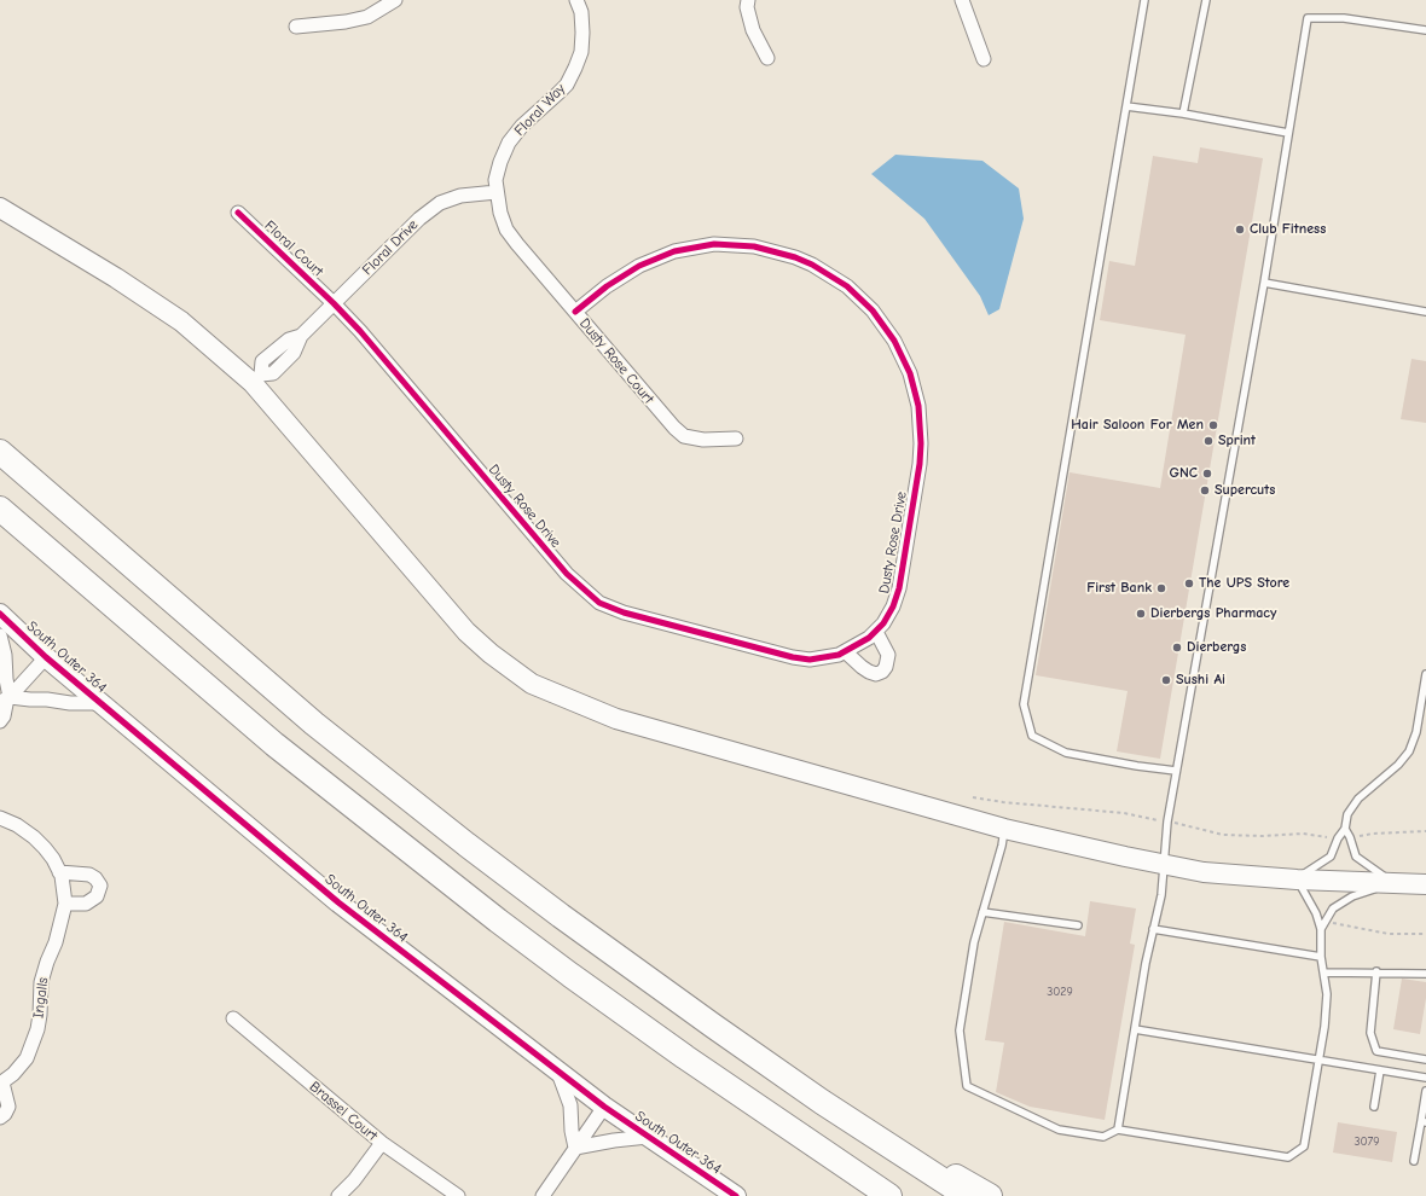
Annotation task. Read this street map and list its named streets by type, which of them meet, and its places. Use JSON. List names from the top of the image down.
{
  "streets": {
    "main road": ["South Outer 364"],
    "street": [
      "Floral Way",
      "Floral Drive",
      "Floral Court",
      "Dusty Rose Court",
      "Dusty Rose Drive",
      "Ingalls",
      "Brassel Court"
    ]
  },
  "crossings": [
    ["Floral Way", "Floral Drive"],
    ["Floral Way", "Dusty Rose Court"],
    ["Floral Drive", "Floral Court"],
    ["Floral Drive", "Dusty Rose Court"],
    ["Floral Drive", "Dusty Rose Drive"],
    ["Floral Court", "Dusty Rose Drive"],
    ["Dusty Rose Court", "Dusty Rose Drive"]
  ],
  "places": [
    "Club Fitness",
    "Hair Saloon For Men",
    "Sprint",
    "GNC",
    "Supercuts",
    "The UPS Store",
    "First Bank",
    "Dierbergs Pharmacy",
    "Dierbergs",
    "Sushi Ai"
  ],
  "house_numbers": ["3029", "3079"]
}
